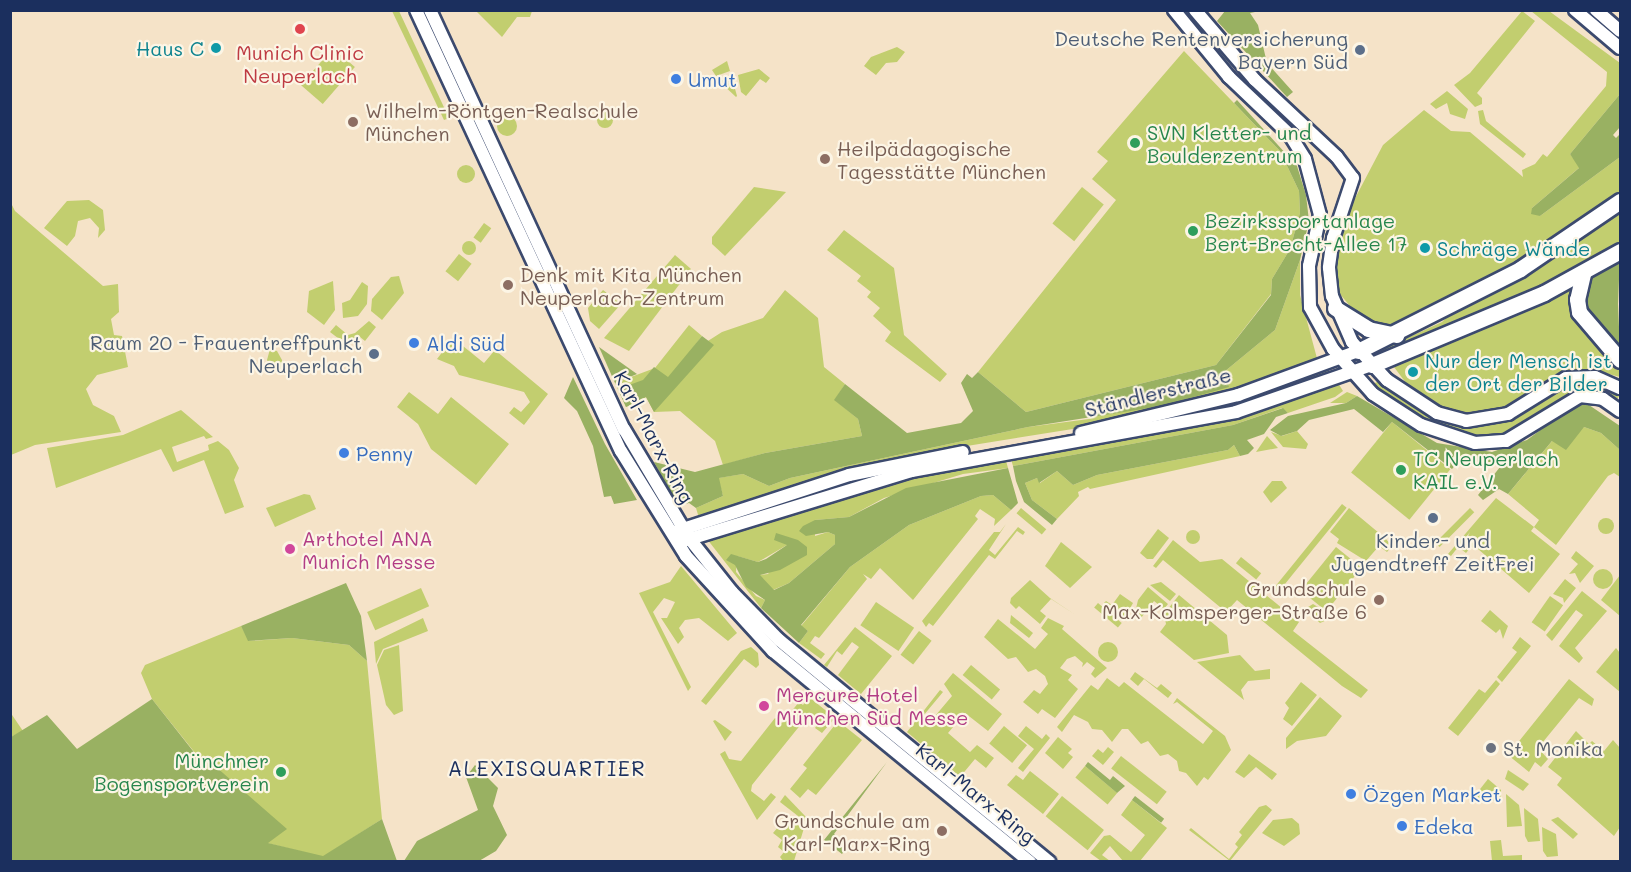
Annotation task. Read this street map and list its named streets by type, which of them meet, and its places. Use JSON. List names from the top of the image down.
{
  "streets": {
    "highway": ["Ständlerstraße"],
    "main road": ["Karl-Marx-Ring"]
  },
  "crossings": [
    ["Ständlerstraße", "Karl-Marx-Ring"]
  ],
  "districts": ["ALEXISQUARTIER"],
  "places": [
    "Munich Clinic Neuperlach",
    "Haus C",
    "Deutsche Rentenversicherung Bayern Süd",
    "Umut",
    "Wilhelm-Röntgen-Realschule München",
    "SVN Kletter- und Boulderzentrum",
    "Heilpädagogische Tagesstätte München",
    "Bezirkssportanlage Bert-Brecht-Allee 17",
    "Schräge Wände",
    "Denk mit Kita München Neuperlach-Zentrum",
    "Aldi Süd",
    "Raum 20 - Frauentreffpunkt Neuperlach",
    "Nur der Mensch ist der Ort der Bilder",
    "Penny",
    "TC Neuperlach KAIL e.V.",
    "Kinder- und Jugendtreff ZeitFrei",
    "Arthotel ANA Munich Messe",
    "Grundschule Max-Kolmsperger-Straße 6",
    "Mercure Hotel München Süd Messe",
    "St. Monika",
    "Münchner Bogensportverein",
    "Özgen Market",
    "Edeka",
    "Grundschule am Karl-Marx-Ring"
  ]
}
